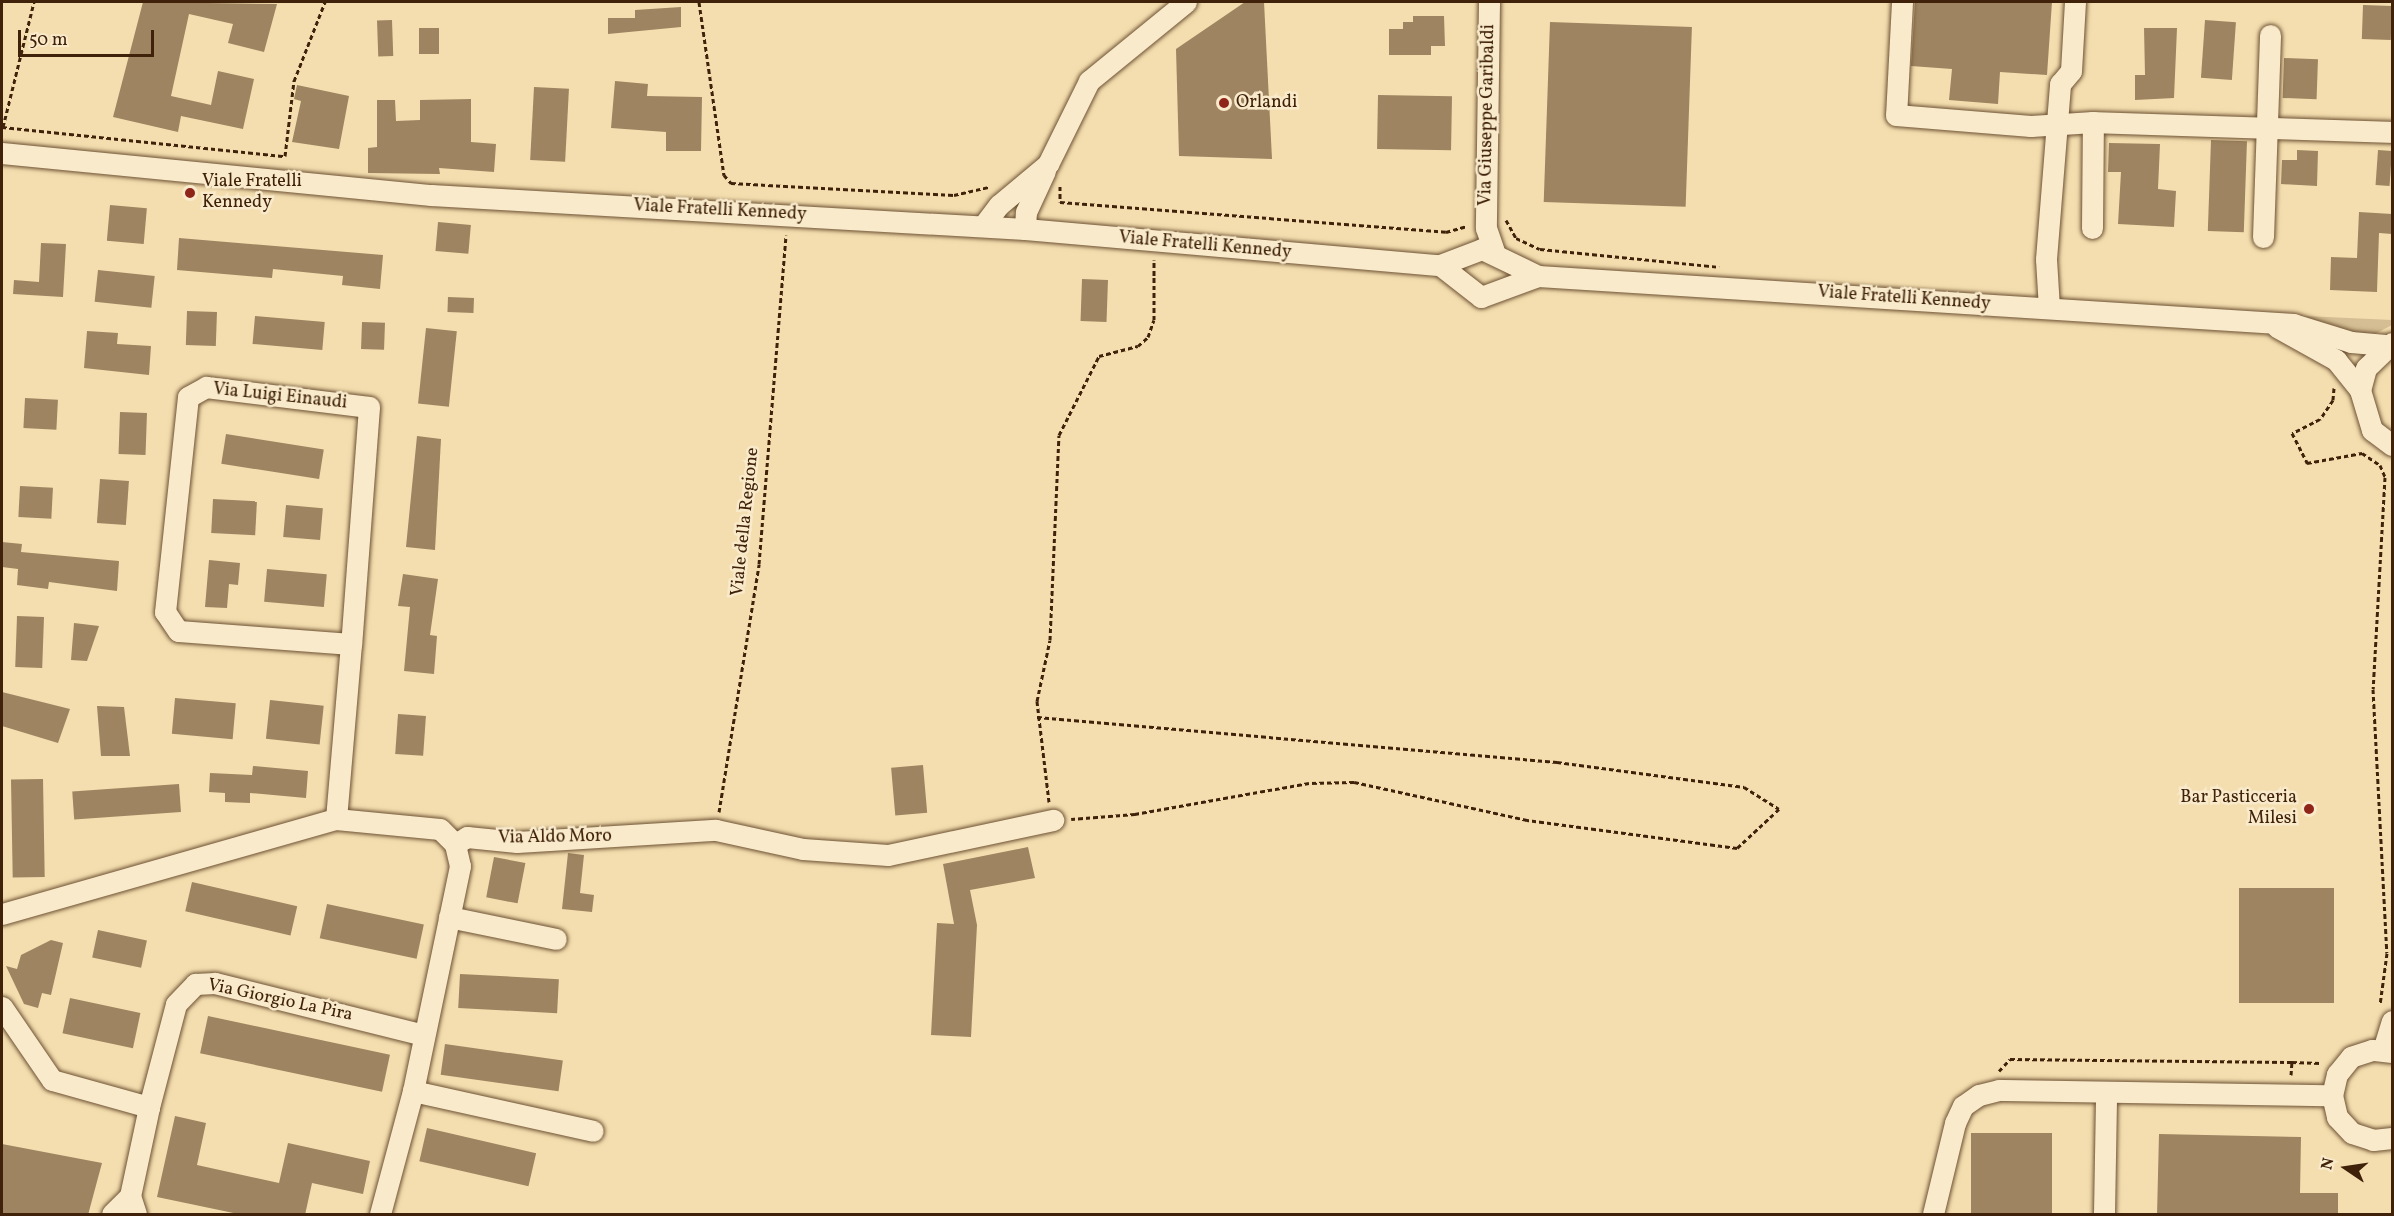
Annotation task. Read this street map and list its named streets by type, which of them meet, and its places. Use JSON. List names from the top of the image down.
{
  "streets": {
    "street": [
      "Via Giuseppe Garibaldi",
      "Viale Fratelli Kennedy",
      "Via Luigi Einaudi",
      "Via Aldo Moro",
      "Via Giorgio La Pira"
    ],
    "path": ["Viale della Regione"]
  },
  "crossings": [
    ["Via Giuseppe Garibaldi", "Viale Fratelli Kennedy"],
    ["Viale Fratelli Kennedy", "Viale della Regione"],
    ["Viale della Regione", "Via Aldo Moro"]
  ],
  "places": ["Orlandi", "Viale Fratelli Kennedy", "Bar Pasticceria Milesi"],
  "scale_bar": "50 m",
  "north": "left"
}
